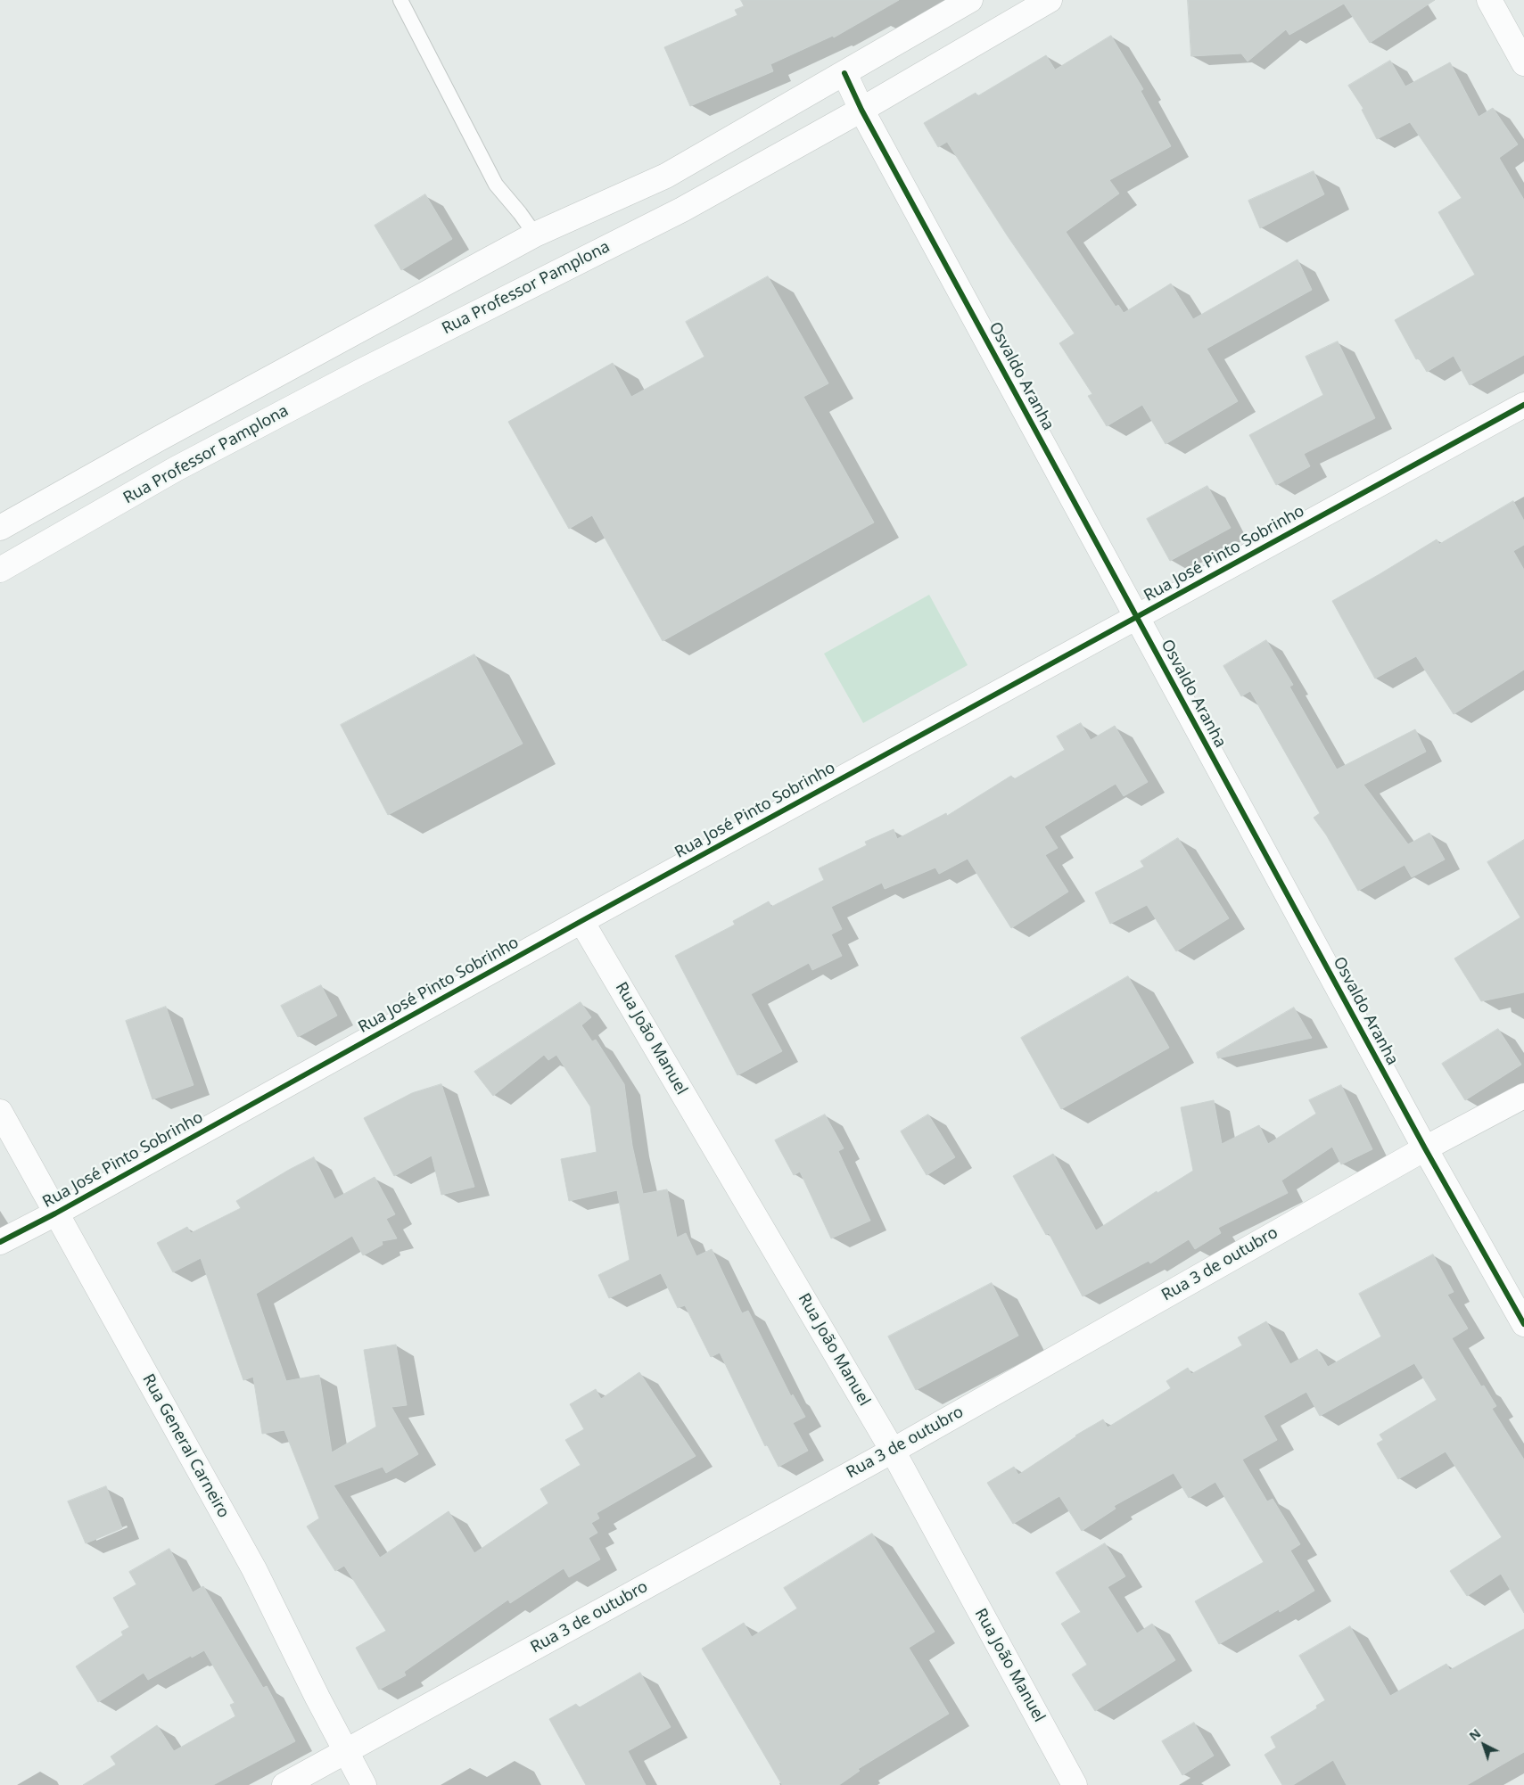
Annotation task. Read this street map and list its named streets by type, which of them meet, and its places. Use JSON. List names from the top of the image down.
{
  "streets": {
    "street": [
      "Rua Professor Pamplona",
      "Osvaldo Aranha",
      "Rua José Pinto Sobrinho",
      "Rua João Manuel",
      "Rua 3 de outubro",
      "Rua General Carneiro"
    ]
  },
  "crossings": [
    ["Rua Professor Pamplona", "Osvaldo Aranha"],
    ["Osvaldo Aranha", "Rua José Pinto Sobrinho"],
    ["Osvaldo Aranha", "Rua 3 de outubro"],
    ["Rua José Pinto Sobrinho", "Rua João Manuel"],
    ["Rua José Pinto Sobrinho", "Rua General Carneiro"],
    ["Rua João Manuel", "Rua 3 de outubro"],
    ["Rua 3 de outubro", "Rua General Carneiro"]
  ],
  "north": "top left"
}
